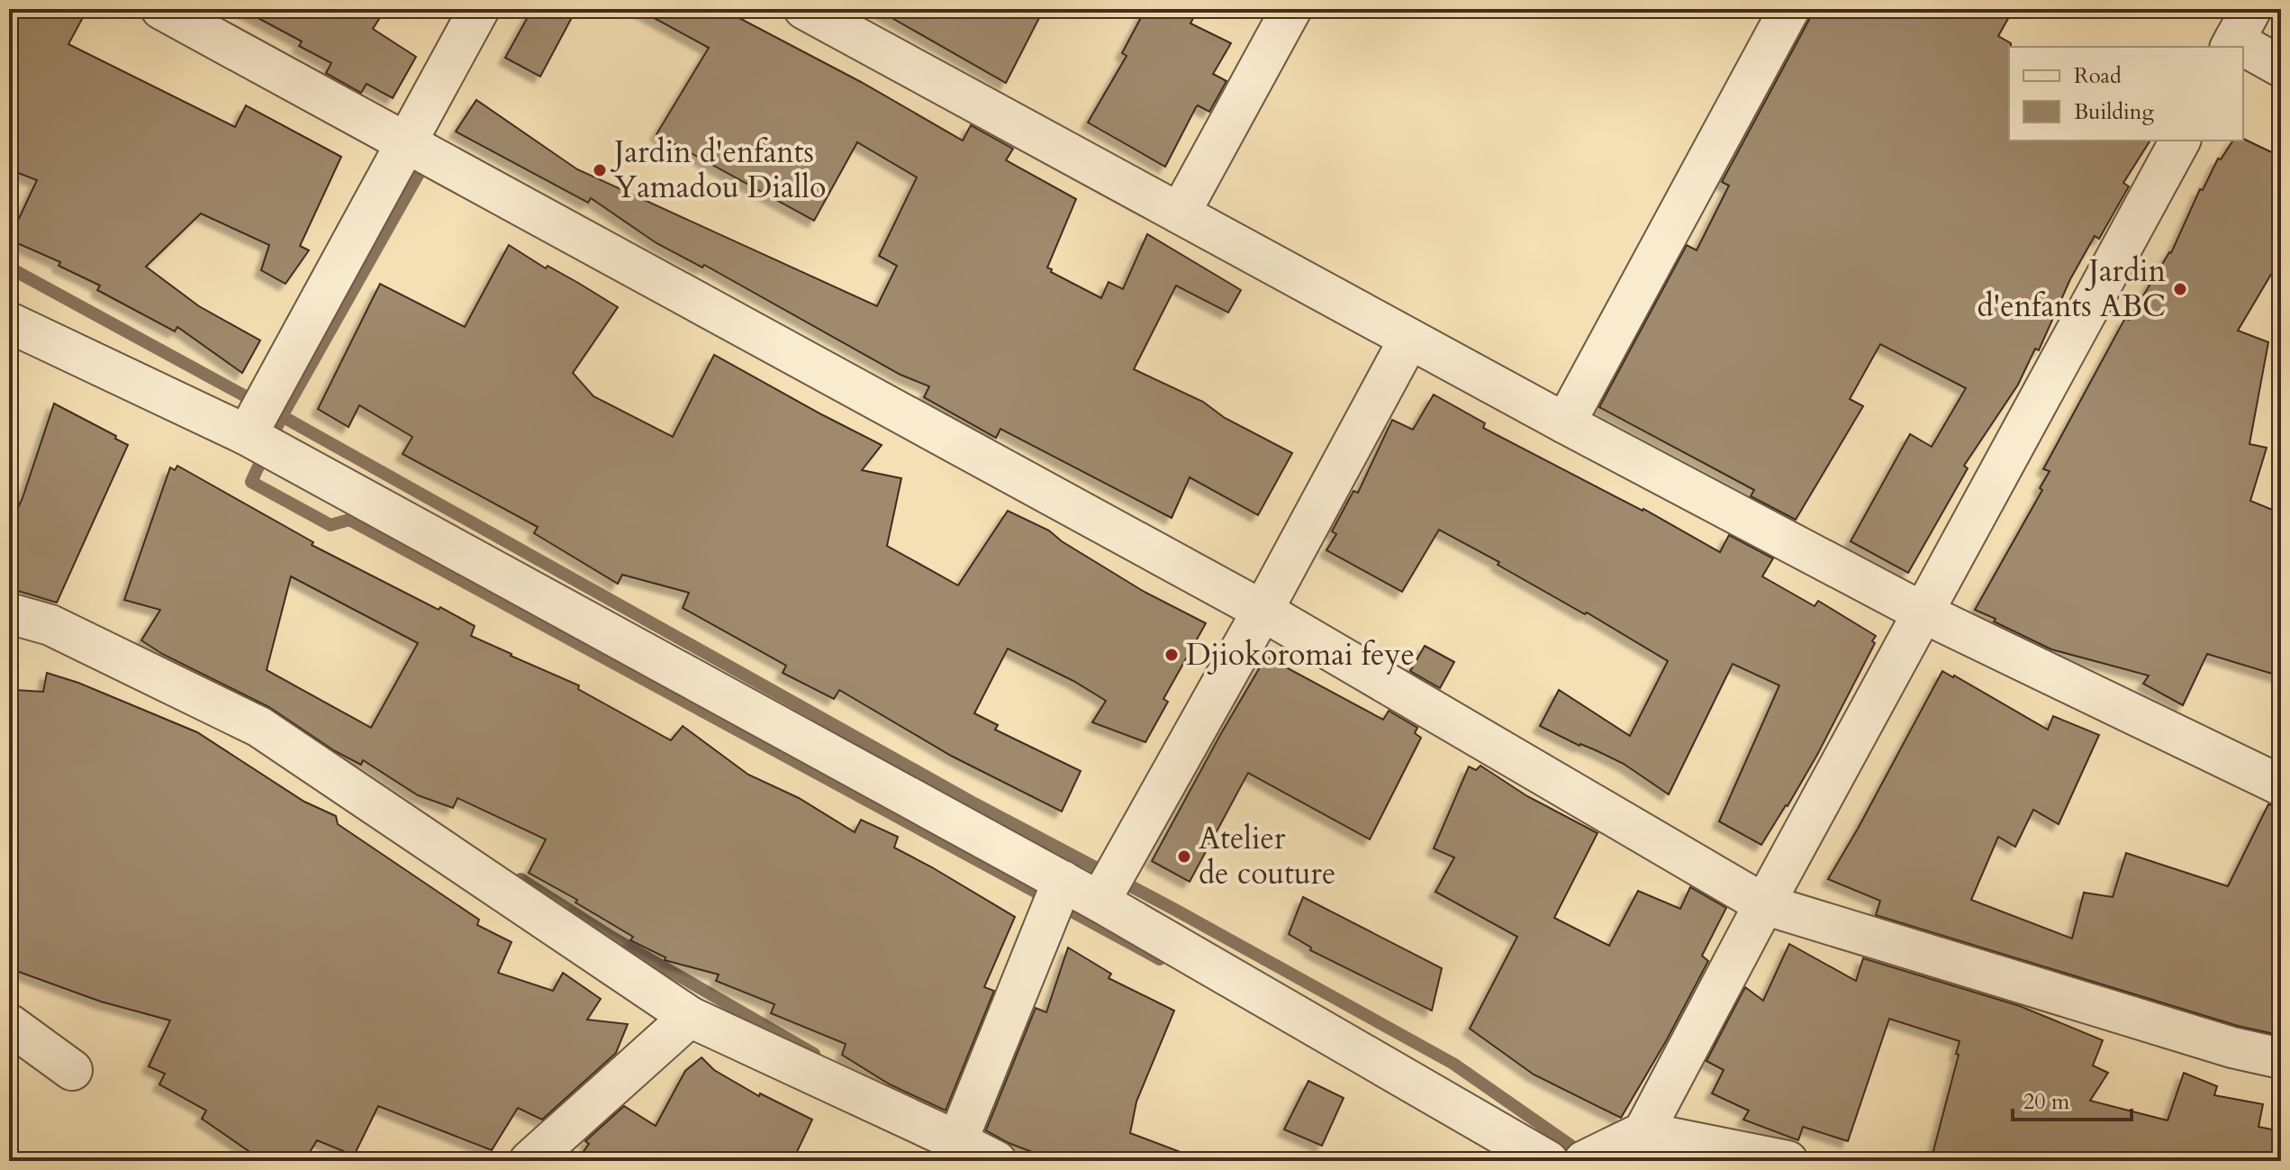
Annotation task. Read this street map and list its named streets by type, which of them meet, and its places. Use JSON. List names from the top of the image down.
{
  "places": [
    "Jardin d'enfants Yamadou Diallo",
    "Jardin d'enfants ABC",
    "Djiokoromai feye",
    "Atelier de couture"
  ],
  "legend": ["Road", "Building"],
  "scale_bar": "20 m"
}
